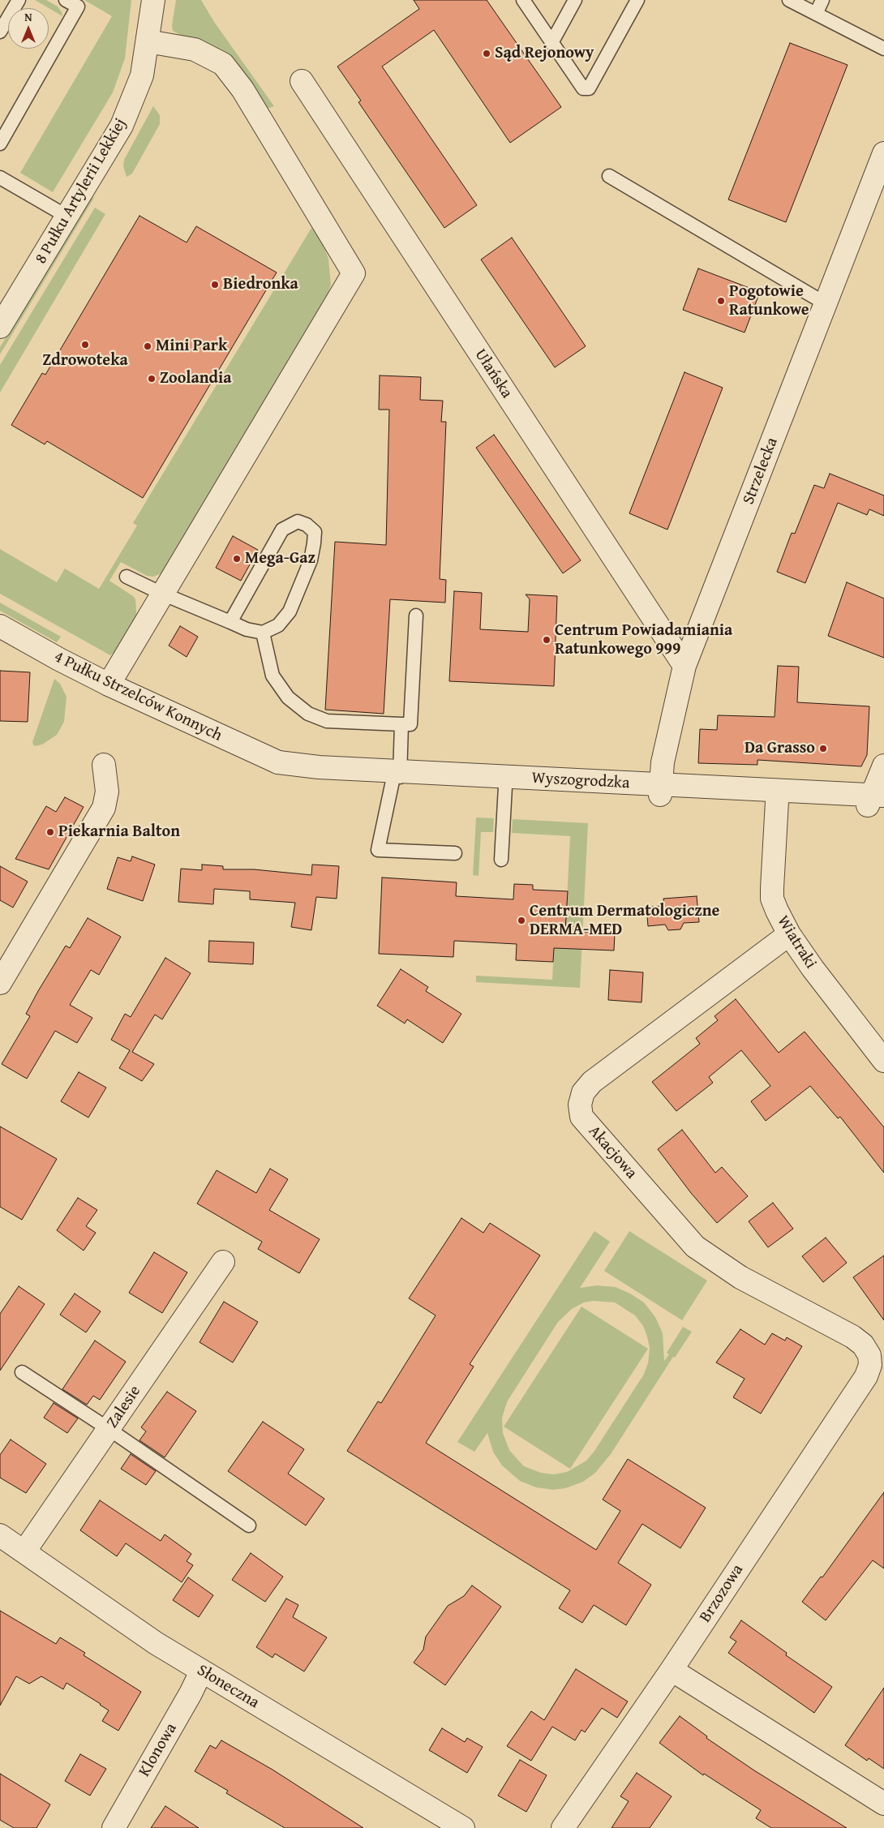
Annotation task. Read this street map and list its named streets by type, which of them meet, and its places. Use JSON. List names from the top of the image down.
{
  "streets": {
    "street": [
      "8 Pułku Artylerii Lekkiej",
      "Ułańska",
      "Strzelecka",
      "4 Pułku Strzelców Konnych",
      "Wyszogrodzka",
      "Wiatraki",
      "Akacjowa",
      "Zalesie",
      "Brzozowa",
      "Słoneczna",
      "Klonowa"
    ]
  },
  "crossings": [
    ["Ułańska", "Strzelecka"],
    ["Strzelecka", "Wyszogrodzka"],
    ["4 Pułku Strzelców Konnych", "Wyszogrodzka"],
    ["Wiatraki", "Akacjowa"],
    ["Akacjowa", "Brzozowa"],
    ["Zalesie", "Słoneczna"],
    ["Słoneczna", "Klonowa"]
  ],
  "places": [
    "Sąd Rejonowy",
    "Biedronka",
    "Pogotowie Ratunkowe",
    "Zdrowoteka",
    "Mini Park",
    "Zoolandia",
    "Mega-Gaz",
    "Centrum Powiadamiania Ratunkowego 999",
    "Da Grasso",
    "Piekarnia Balton",
    "Centrum Dermatologiczne DERMA-MED"
  ],
  "north": "top"
}
